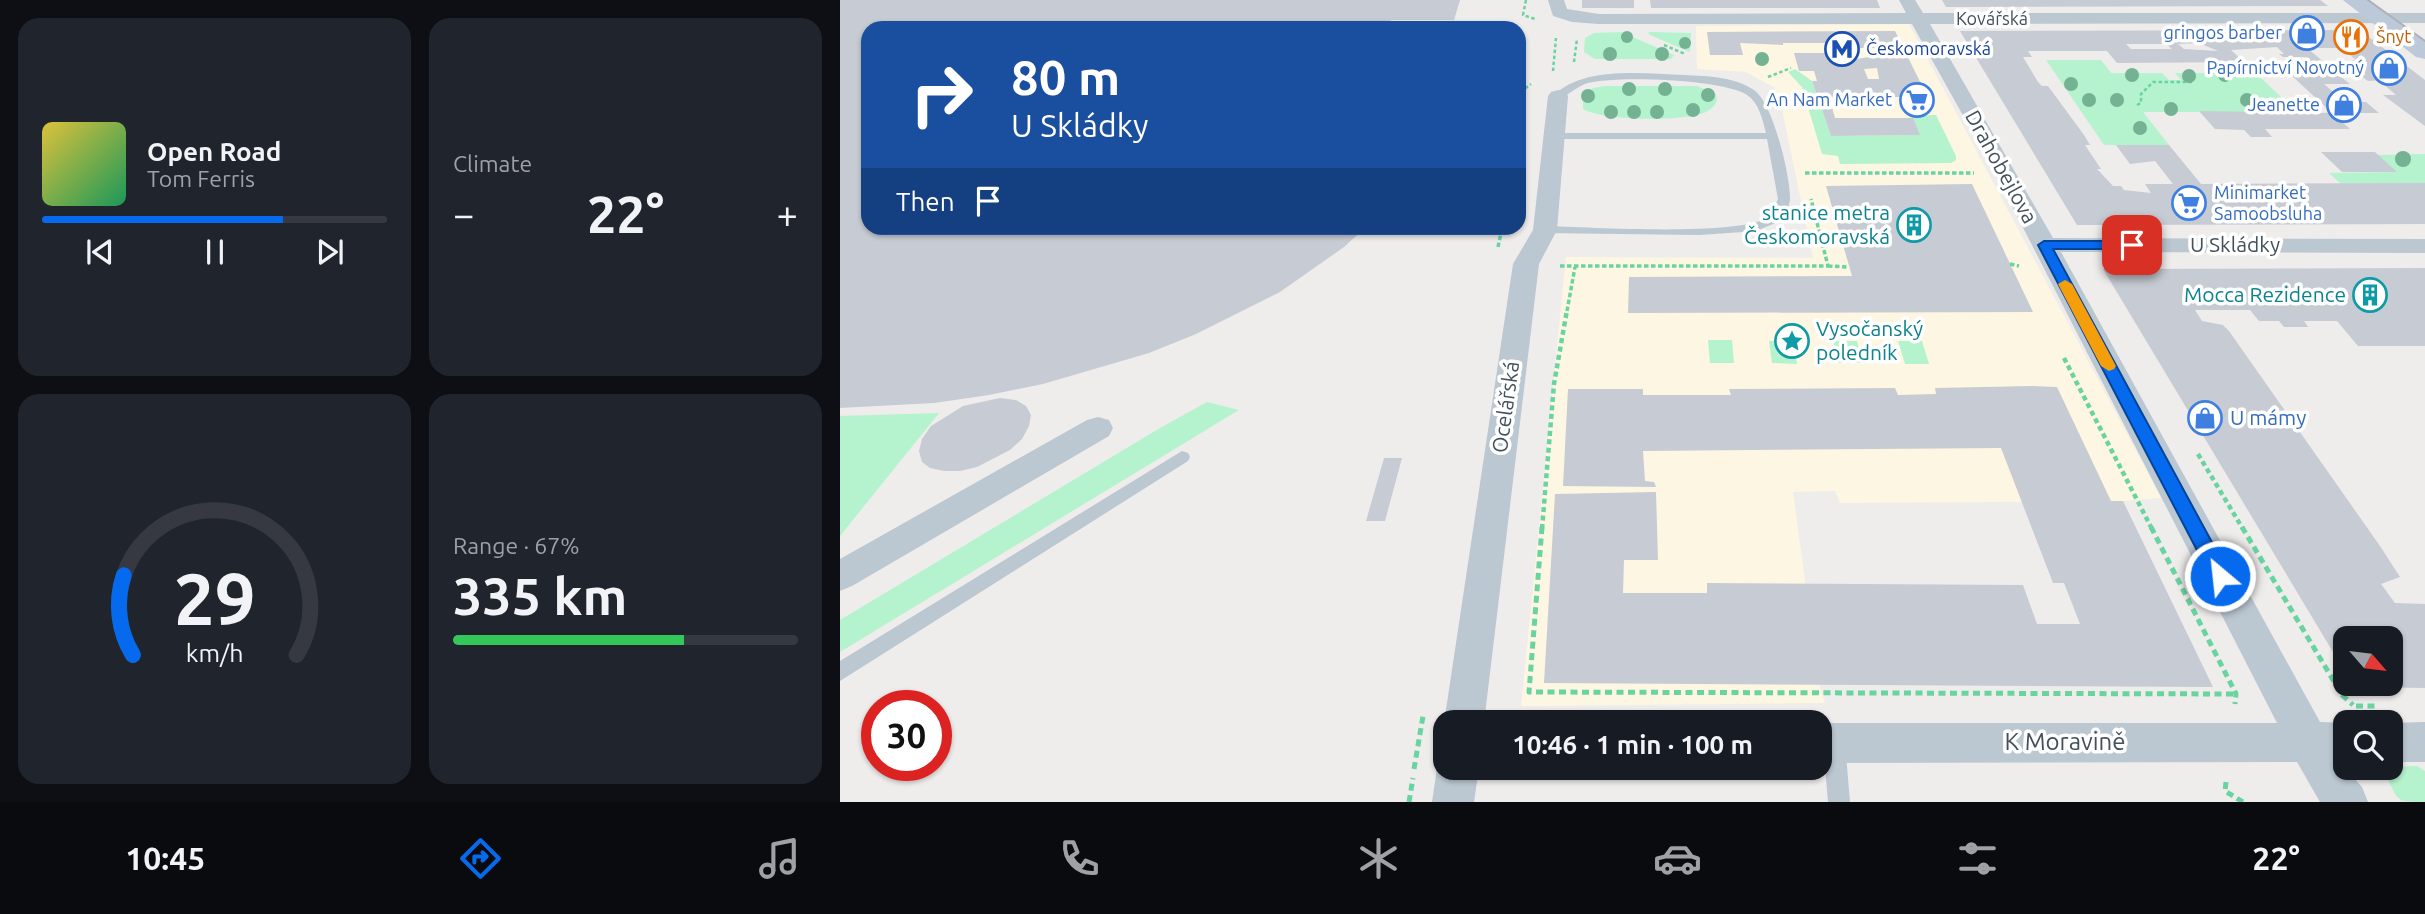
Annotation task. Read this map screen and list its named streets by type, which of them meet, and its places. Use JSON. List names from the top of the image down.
{
  "streets": {
    "street": [
      "Kovářská",
      "Drahobejlova",
      "U Skládky",
      "Ocelářská",
      "K Moravině"
    ]
  },
  "crossings": [
    ["Kovářská", "Drahobejlova"],
    ["Drahobejlova", "U Skládky"]
  ],
  "places": {
    "shop": [
      "gringos barber",
      "Papírnictví Novotný",
      "Jeanette",
      "U mámy"
    ],
    "restaurant": ["Šnyt"],
    "metro station": ["Českomoravská"],
    "supermarket": ["An Nam Market", "Minimarket Samoobsluha"],
    "building": ["stanice metra Českomoravská", "Mocca Rezidence"],
    "place": ["Vysočanský poledník"]
  },
  "north": "bottom right",
  "page": {
    "tile": [
      "Climate",
      ["Range · 67%", "335 km"]
    ],
    "turn": ["80 m", "U Skládky"],
    "song": ["Open Road", "Tom Ferris"],
    "then": "Then",
    "heat": ["−", "22°", "+"],
    "limit": "30",
    "trip": "10:46 · 1 min · 100 m",
    "tabs": ["10:45", "22°"],
    "gauge": ["29", "km/h"]
  }
}
